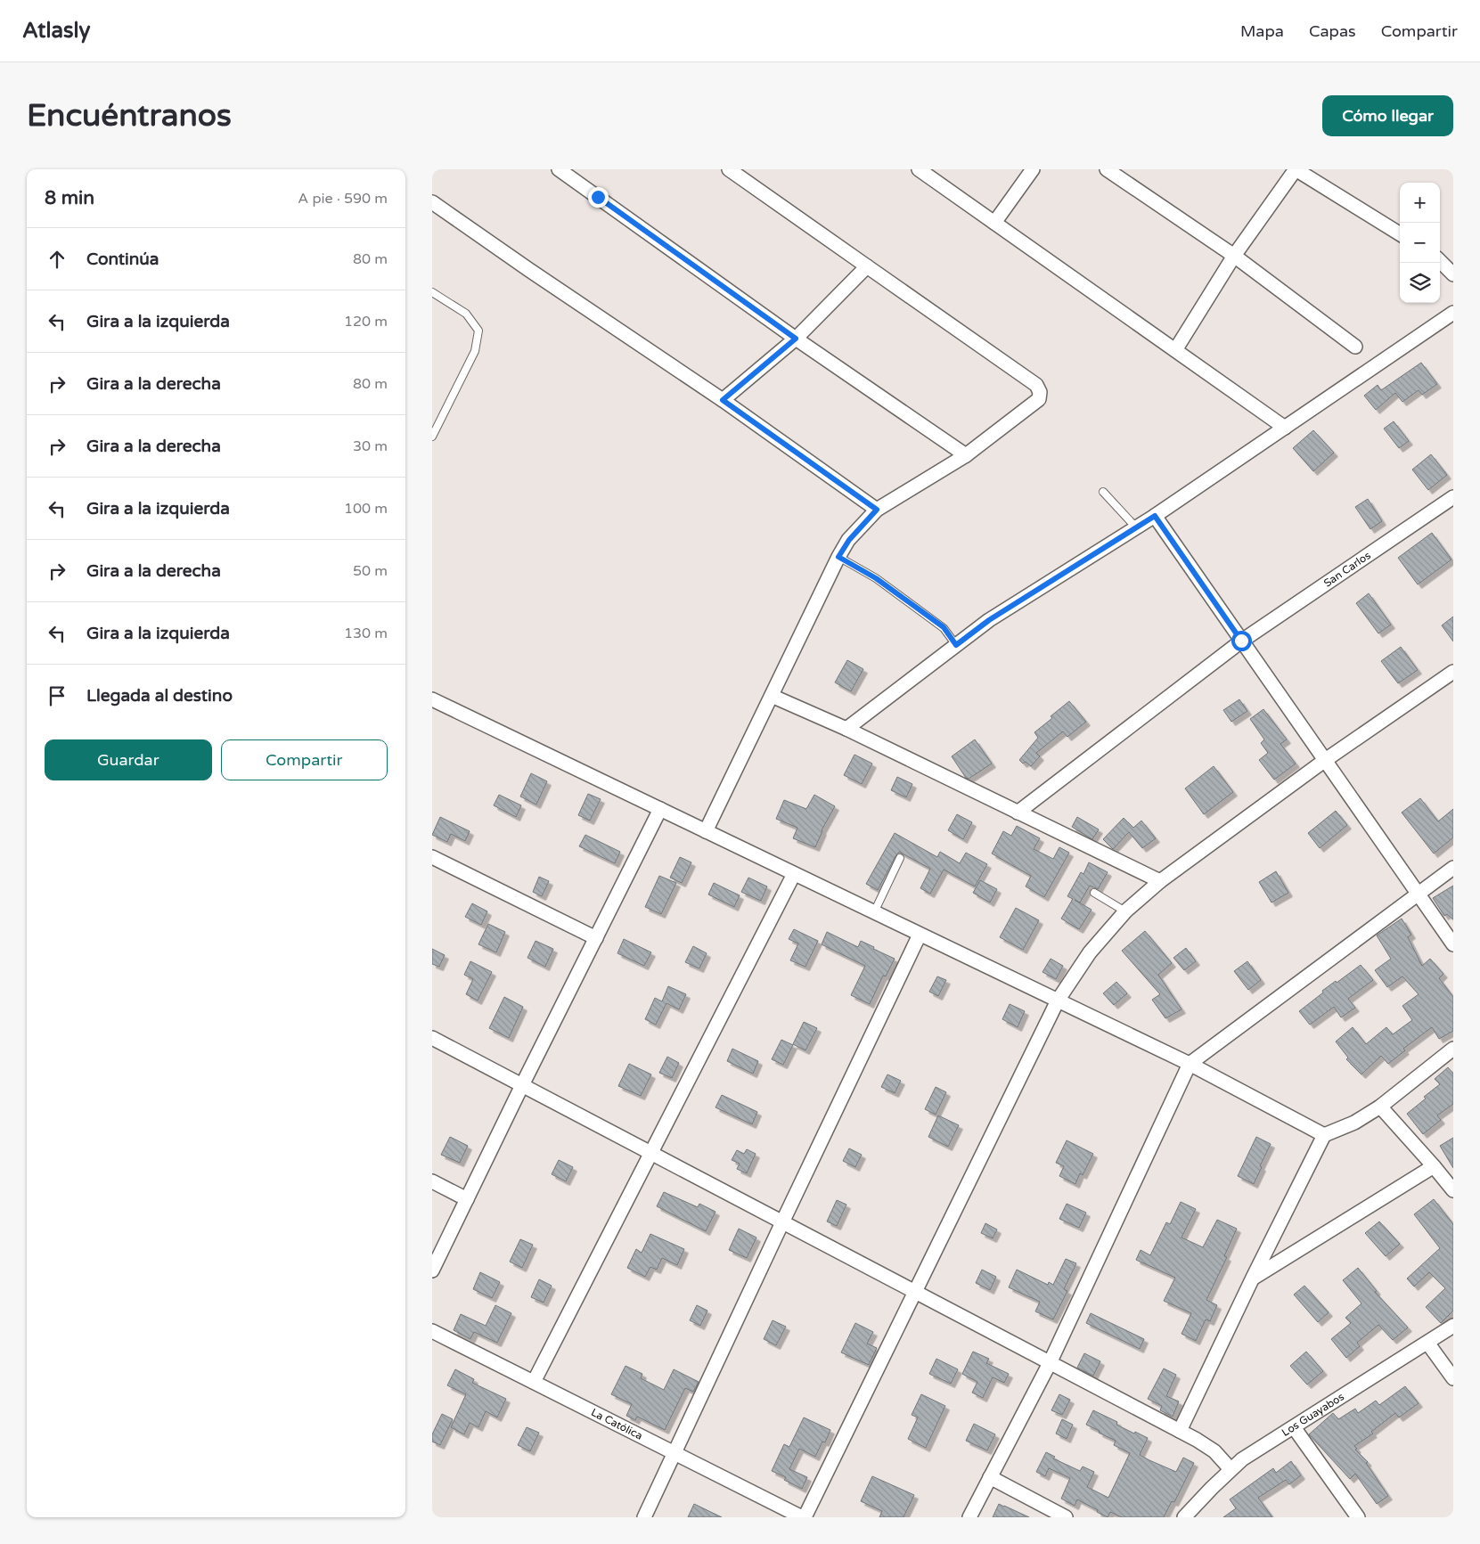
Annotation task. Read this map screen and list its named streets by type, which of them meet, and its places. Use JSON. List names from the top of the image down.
{
  "streets": {
    "street": ["San Carlos", "Los Guayabos", "La Católica"]
  },
  "page": {
    "header": "Atlasly",
    "nav": ["Mapa", "Capas", "Compartir"],
    "buttons": [
      "Cómo llegar",
      ["Guardar", "Compartir"]
    ],
    "title": "Encuéntranos",
    "heading": ["8 min", "A pie · 590 m"],
    "map_buttons": ["+", "−"],
    "list": [
      ["Continúa", "80 m"],
      ["Gira a la izquierda", "120 m"],
      ["Gira a la derecha", "80 m"],
      ["Gira a la derecha", "30 m"],
      ["Gira a la izquierda", "100 m"],
      ["Gira a la derecha", "50 m"],
      ["Gira a la izquierda", "130 m"],
      "Llegada al destino"
    ]
  }
}
